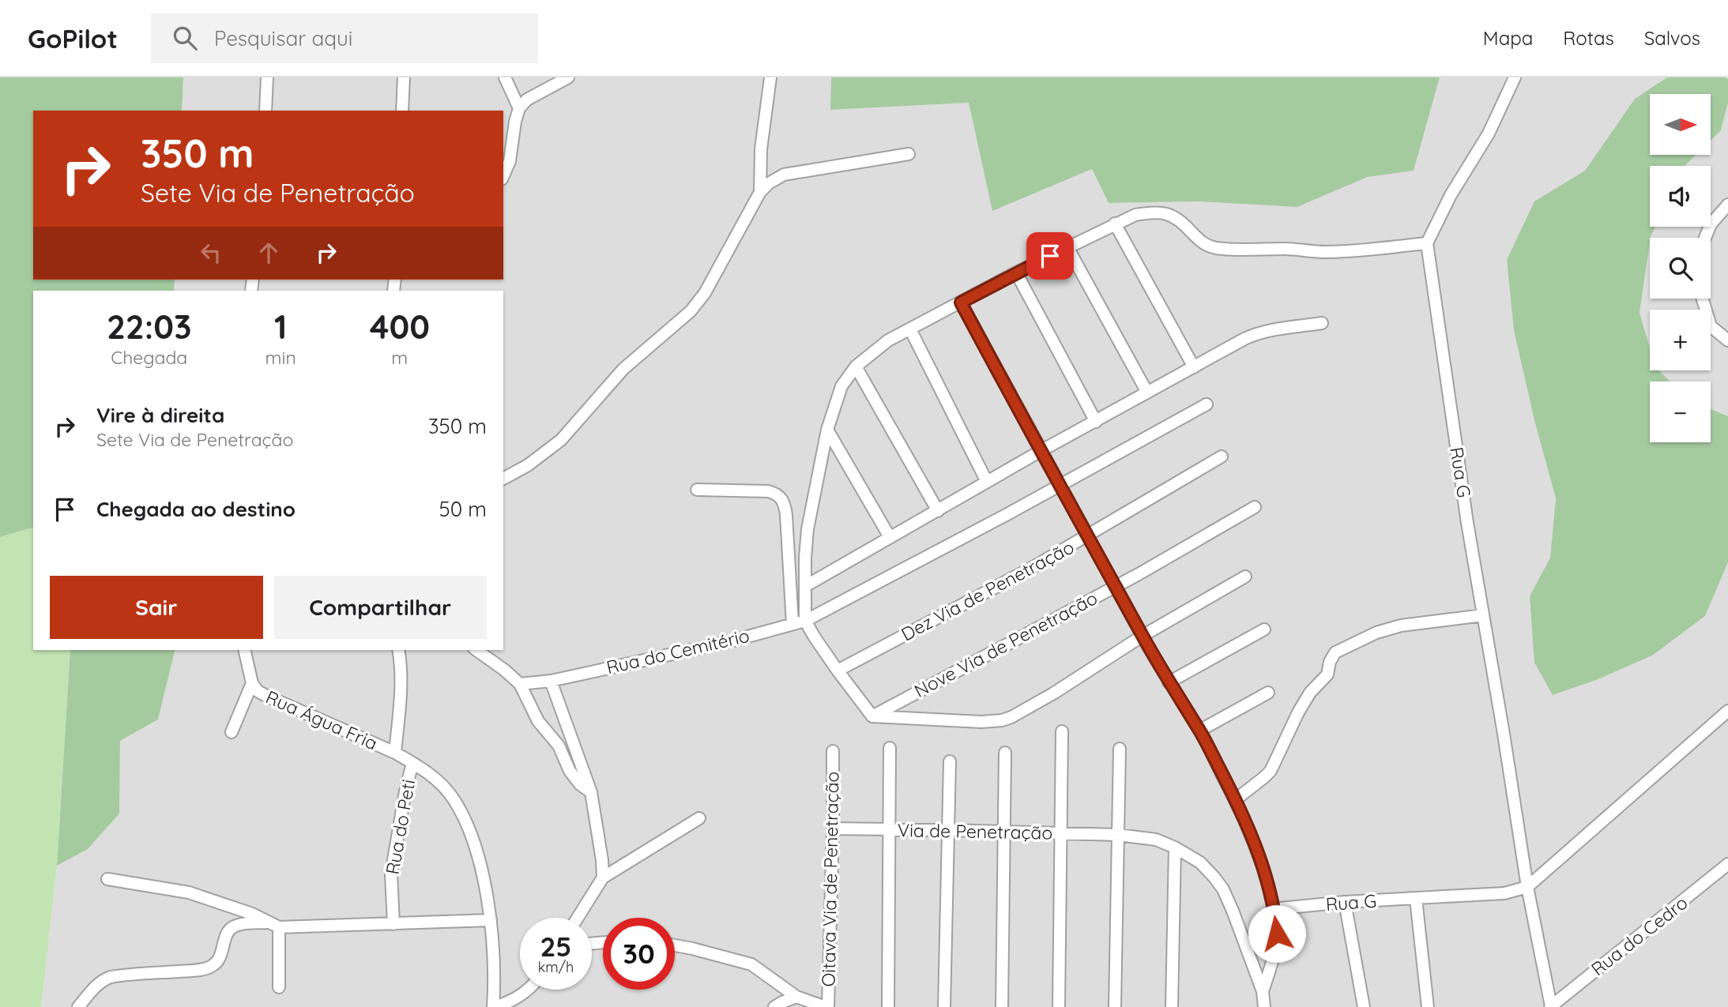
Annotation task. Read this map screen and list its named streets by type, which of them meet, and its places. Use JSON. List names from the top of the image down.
{
  "streets": {
    "street": [
      "Rua G",
      "Dez Via de Penetração",
      "Nove Via de Penetração",
      "Rua do Cemitério",
      "Rua Água Fria",
      "Rua do Peti",
      "Via de Penetração",
      "Oitava Via de Penetração",
      "Rua do Cedro"
    ]
  },
  "crossings": [
    ["Rua G", "Rua do Cedro"],
    ["Rua Água Fria", "Rua do Peti"],
    ["Via de Penetração", "Oitava Via de Penetração"]
  ],
  "north": "right",
  "page": {
    "header": "GoPilot",
    "search": "Pesquisar aqui",
    "nav": ["Mapa", "Rotas", "Salvos"],
    "map_buttons": ["+", "−"],
    "turn": ["350 m", "Sete Via de Penetração"],
    "eta": [
      "22:03",
      "Chegada",
      "1",
      "min",
      "400",
      "m"
    ],
    "list": [
      {
        "name": "Vire à direita",
        "note": "Sete Via de Penetração",
        "value": "350 m"
      },
      {
        "name": "Chegada ao destino",
        "value": "50 m"
      }
    ],
    "buttons": ["Sair", "Compartilhar"],
    "speed": "25 km/h",
    "limit": "30"
  }
}
